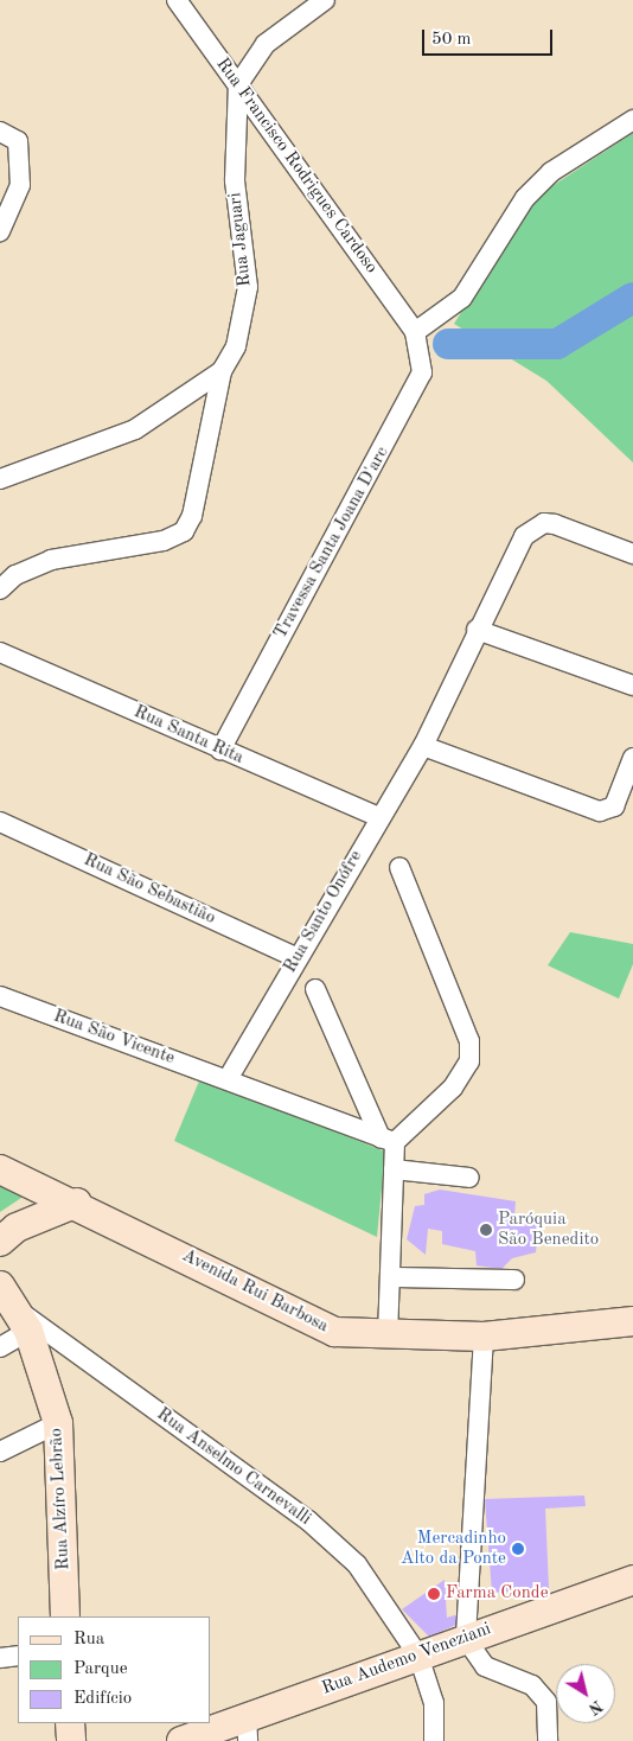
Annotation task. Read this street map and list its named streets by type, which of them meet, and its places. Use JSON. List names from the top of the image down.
{
  "streets": {
    "main road": ["Avenida Rui Barbosa", "Rua Alzíro Lebrão", "Rua Audemo Veneziani"],
    "street": [
      "Rua Francisco Rodrigues Cardoso",
      "Rua Jaguari",
      "Travessa Santa Joana D'arc",
      "Rua Santa Rita",
      "Rua São Sebastião",
      "Rua Santo Onófre",
      "Rua São Vicente",
      "Rua Anselmo Carnevalli"
    ]
  },
  "crossings": [
    ["Rua Francisco Rodrigues Cardoso", "Rua Jaguari"],
    ["Rua Francisco Rodrigues Cardoso", "Travessa Santa Joana D'arc"],
    ["Travessa Santa Joana D'arc", "Rua Santa Rita"],
    ["Rua Santa Rita", "Rua Santo Onófre"],
    ["Rua São Sebastião", "Rua Santo Onófre"],
    ["Rua Santo Onófre", "Rua São Vicente"],
    ["Rua Anselmo Carnevalli", "Rua Alzíro Lebrão"],
    ["Rua Anselmo Carnevalli", "Rua Audemo Veneziani"]
  ],
  "places": ["Paróquia São Benedito", "Mercadinho Alto da Ponte", "Farma Conde"],
  "legend": ["Rua", "Parque", "Edifício"],
  "scale_bar": "50 m",
  "north": "bottom right"
}
